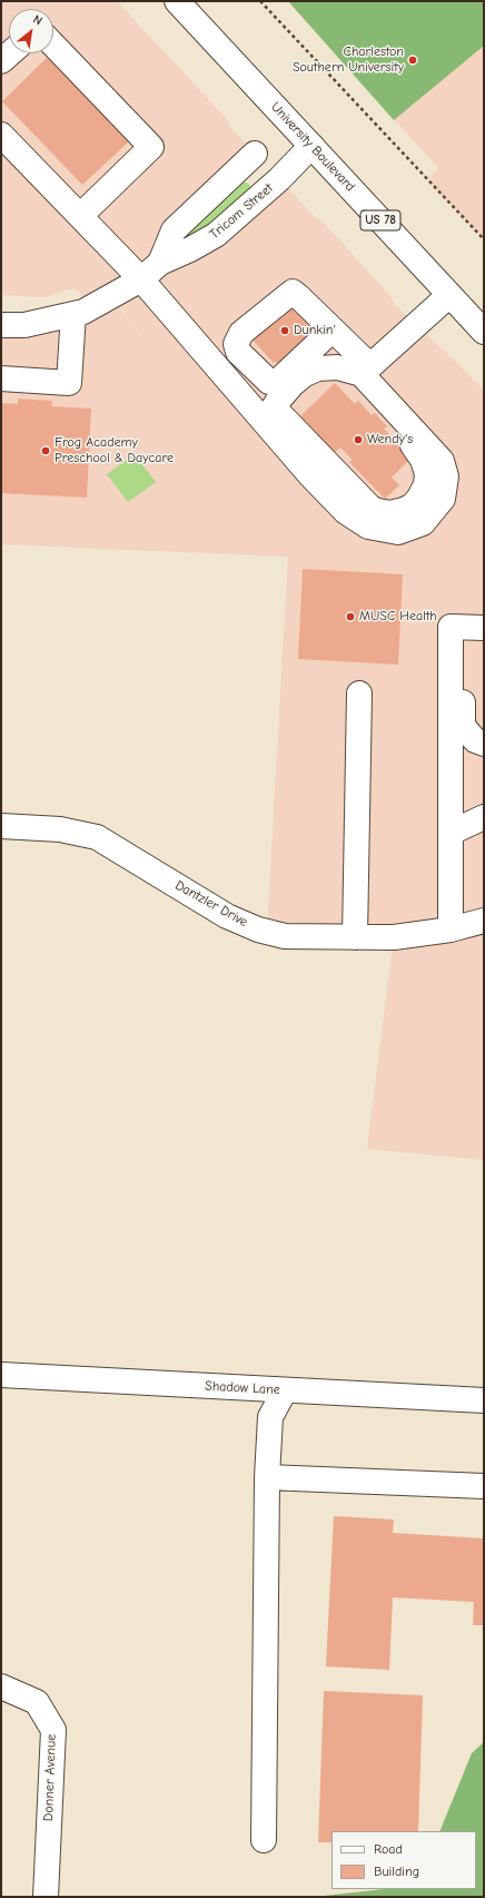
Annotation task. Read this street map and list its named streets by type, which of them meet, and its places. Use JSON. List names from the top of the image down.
{
  "streets": {
    "street": [
      "University Boulevard",
      "Tricom Street",
      "US 78",
      "Dantzler Drive",
      "Shadow Lane",
      "Donner Avenue"
    ]
  },
  "crossings": [
    ["University Boulevard", "Tricom Street"]
  ],
  "places": [
    "Charleston Southern University",
    "Dunkin'",
    "Wendy's",
    "Frog Academy Preschool & Daycare",
    "MUSC Health"
  ],
  "legend": ["Road", "Building"],
  "north": "top right"
}
